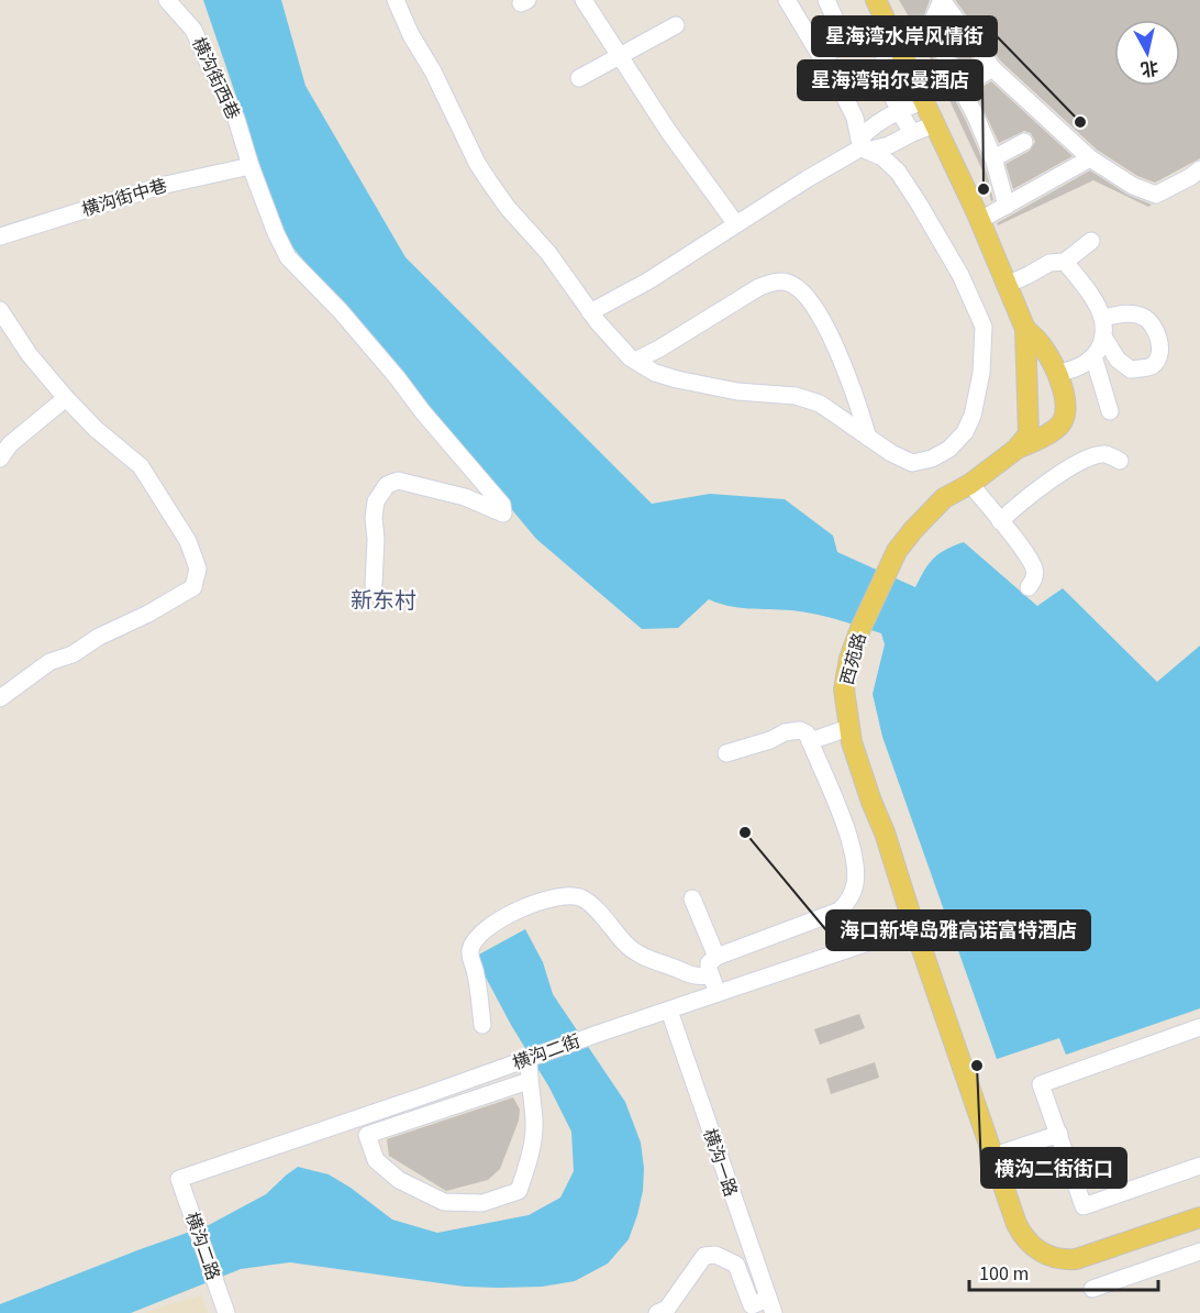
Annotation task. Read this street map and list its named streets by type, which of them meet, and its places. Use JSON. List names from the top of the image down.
{
  "streets": {
    "main road": ["西苑路"],
    "street": [
      "横沟街西巷",
      "横沟街中巷",
      "横沟二街",
      "横沟一路",
      "横沟二路"
    ]
  },
  "crossings": [
    ["横沟街西巷", "横沟街中巷"],
    ["西苑路", "横沟二街"],
    ["横沟二街", "横沟一路"],
    ["横沟二街", "横沟二路"]
  ],
  "districts": ["新东村"],
  "places": [
    "星海湾水岸风情街",
    "星海湾铂尔曼酒店",
    "海口新埠岛雅高诺富特酒店",
    "横沟二街街口"
  ],
  "scale_bar": "100 m",
  "north": "bottom"
}
